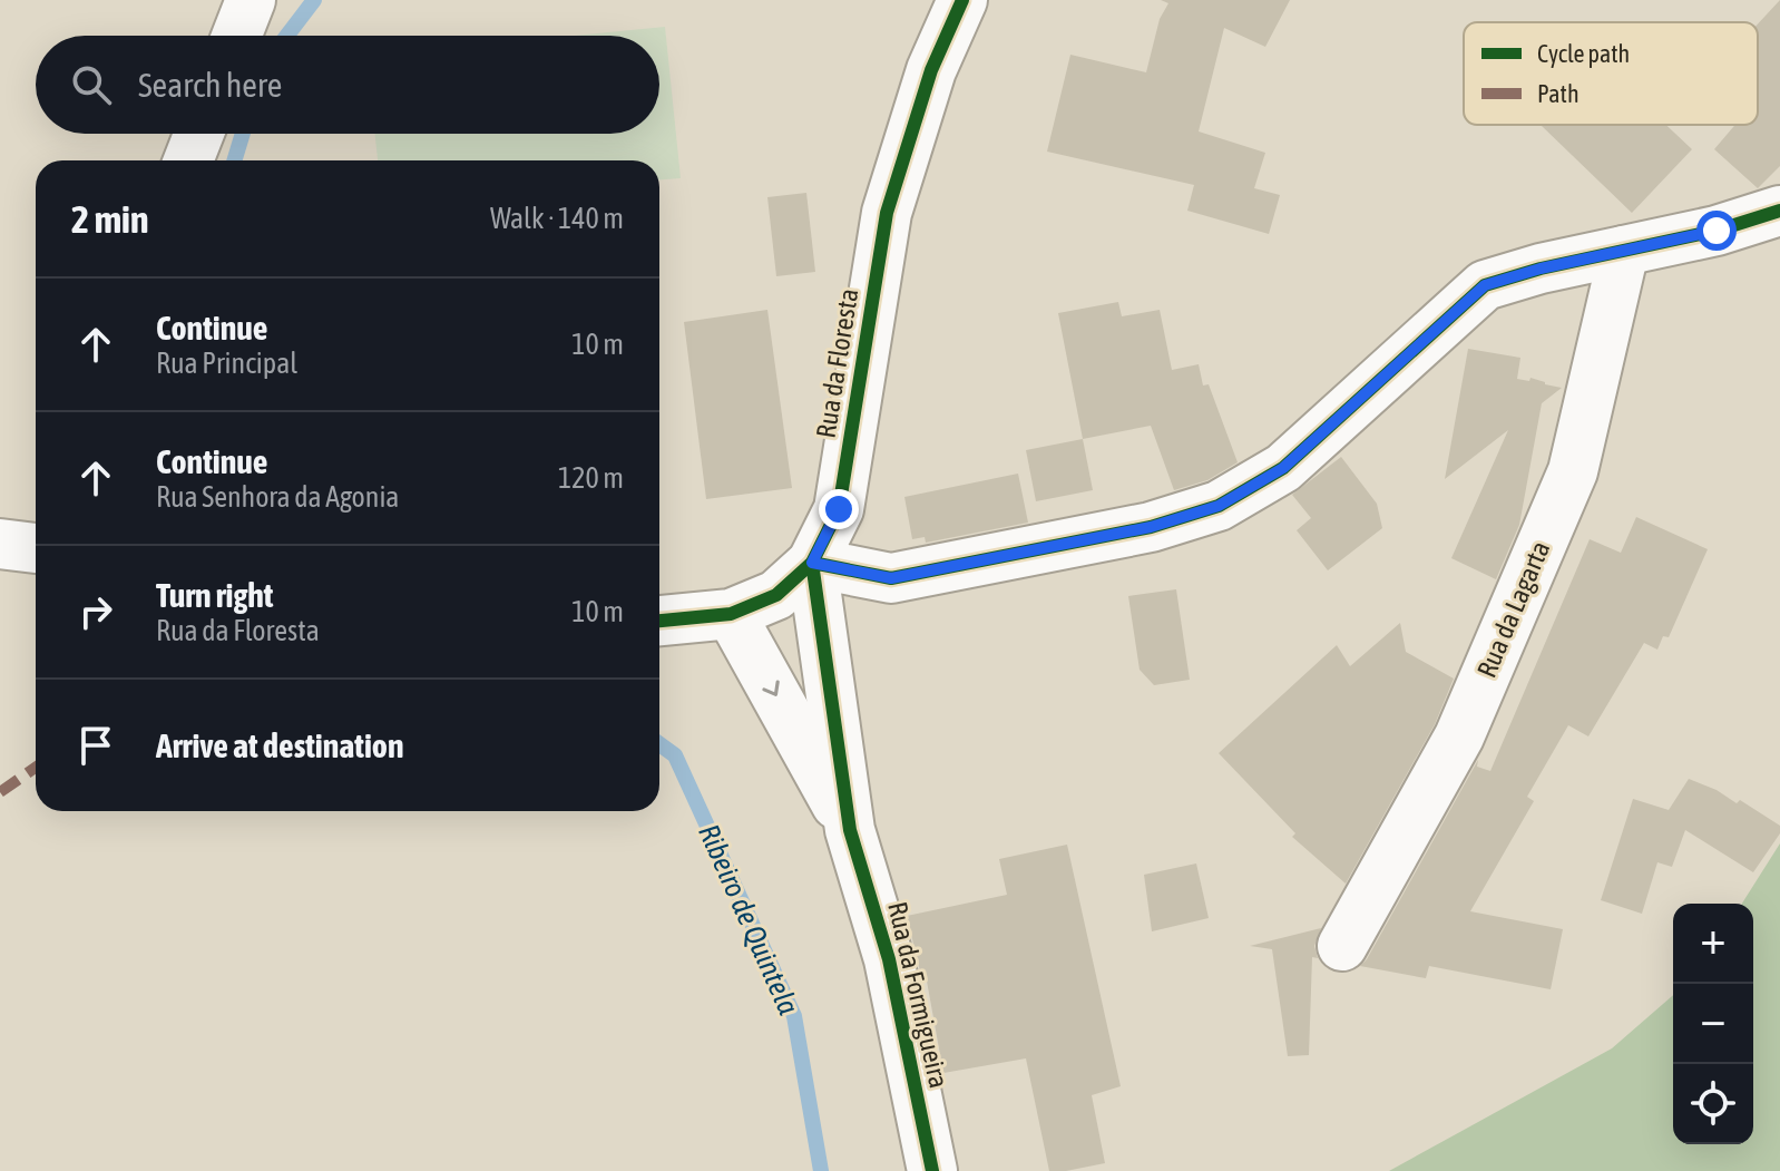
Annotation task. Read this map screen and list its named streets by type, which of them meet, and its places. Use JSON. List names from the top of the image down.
{
  "streets": {
    "street": ["Rua da Floresta", "Rua da Lagarta", "Rua da Formigueira"]
  },
  "water": ["Ribeiro de Quintela"],
  "legend": ["Cycle path", "Path"],
  "page": {
    "search": "Search here",
    "heading": ["2 min", "Walk · 140 m"],
    "list": [
      ["Continue", "Rua Principal", "10 m"],
      ["Continue", "Rua Senhora da Agonia", "120 m"],
      ["Turn right", "Rua da Floresta", "10 m"],
      "Arrive at destination"
    ],
    "map_buttons": ["+", "−"]
  }
}
